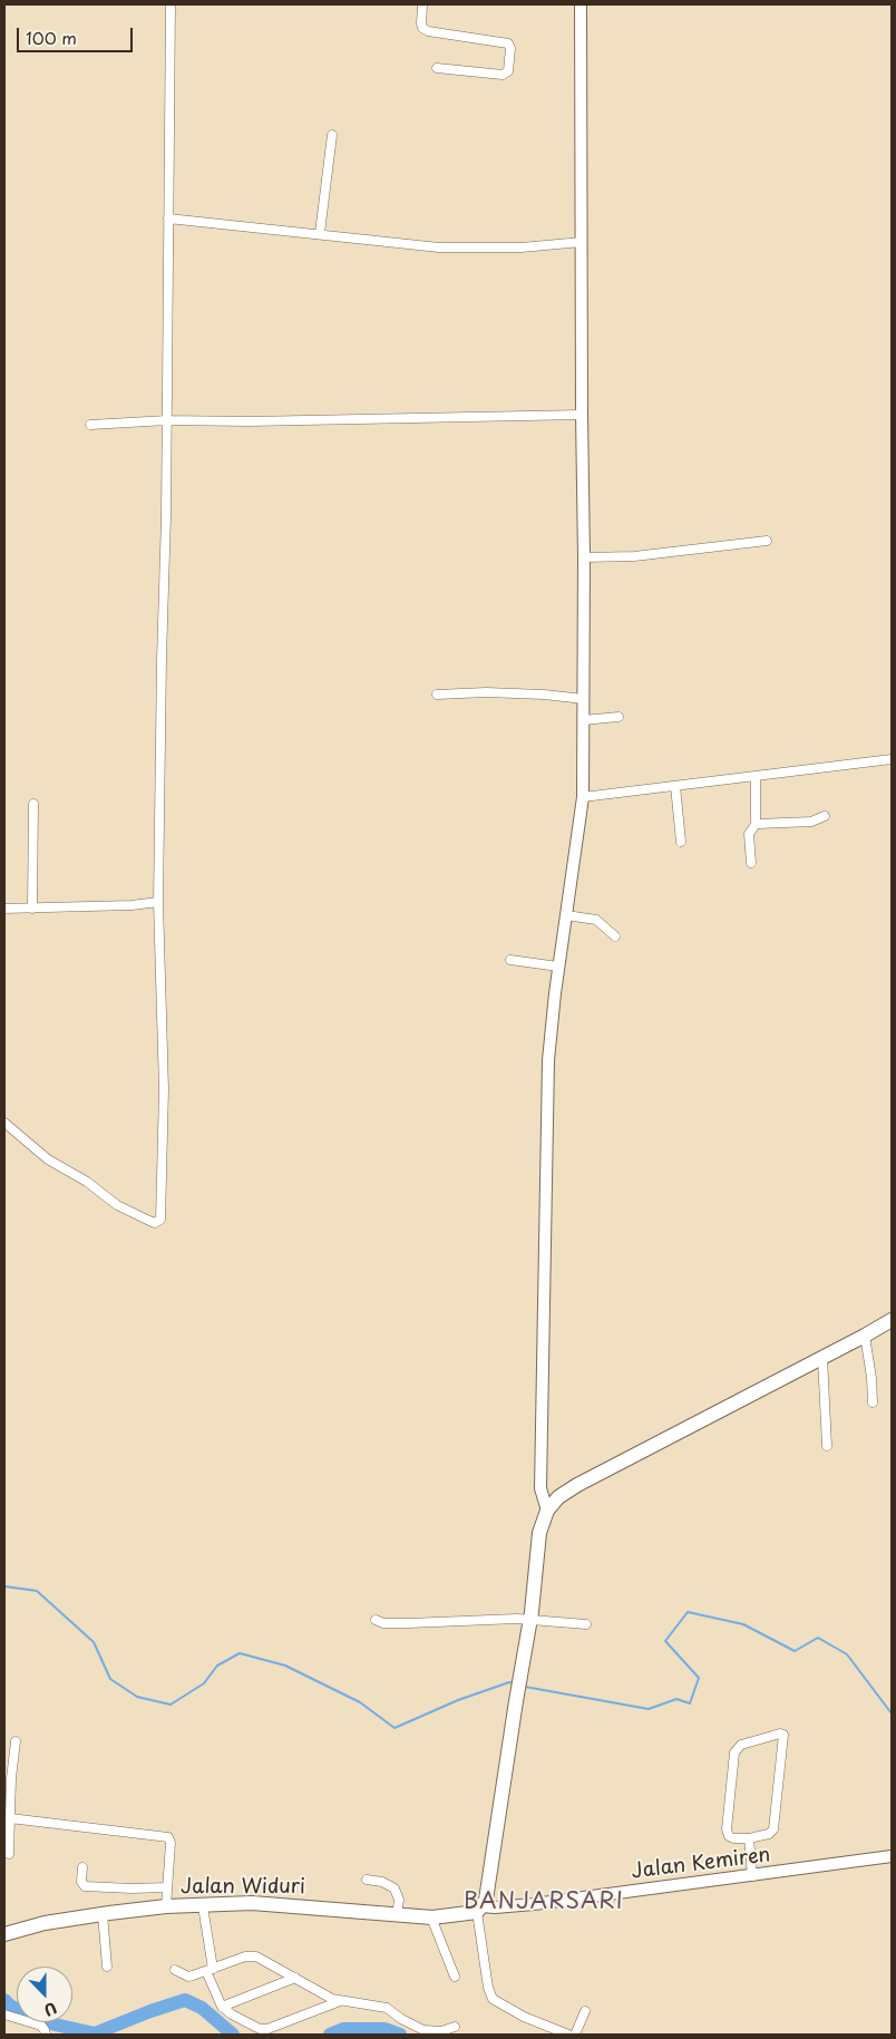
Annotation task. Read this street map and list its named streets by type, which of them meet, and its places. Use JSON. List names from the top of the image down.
{
  "streets": {
    "main road": ["Jalan Widuri"],
    "street": ["Jalan Kemiren"]
  },
  "crossings": [
    ["Jalan Kemiren", "Jalan Widuri"]
  ],
  "districts": ["BANJARSARI"],
  "scale_bar": "100 m",
  "north": "bottom"
}
